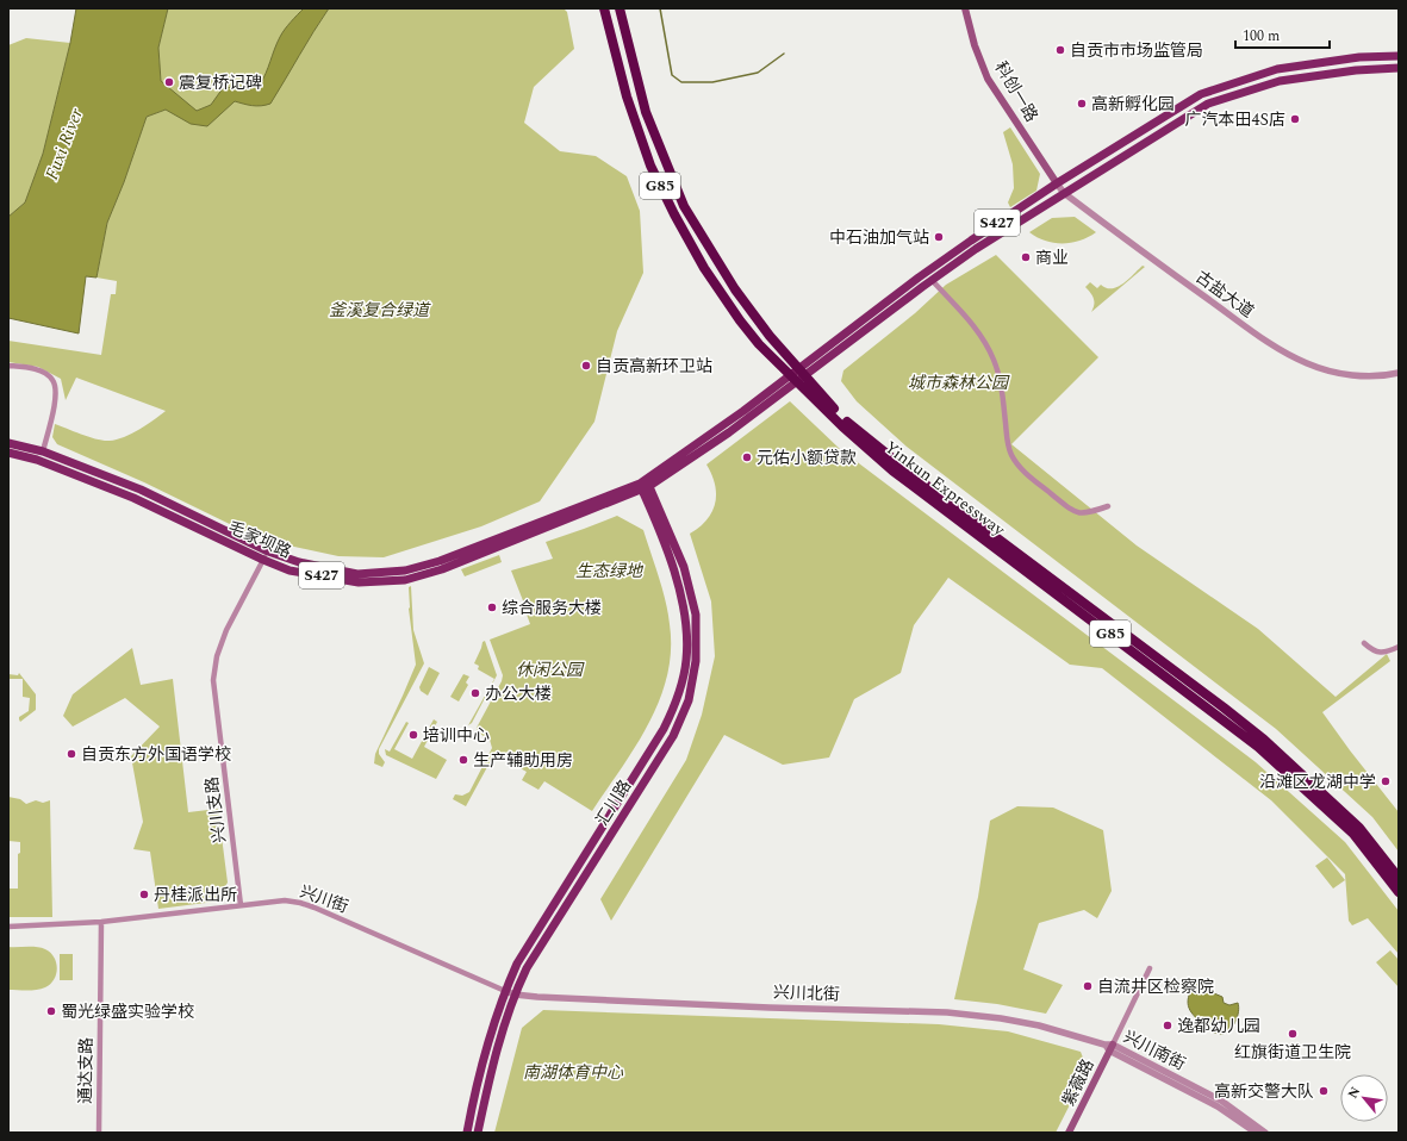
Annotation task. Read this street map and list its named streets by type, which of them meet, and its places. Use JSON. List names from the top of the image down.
{
  "streets": {
    "highway": ["G85", "Yinkun Expressway"],
    "main road": [
      "科创一路",
      "S427",
      "毛家坝路",
      "汇川路",
      "紫薇路"
    ],
    "street": [
      "古盐大道",
      "兴川支路",
      "兴川街",
      "兴川北街",
      "兴川南街",
      "通达支路"
    ]
  },
  "crossings": [
    ["科创一路", "S427"],
    ["科创一路", "古盐大道"],
    ["S427", "古盐大道"],
    ["S427", "毛家坝路"],
    ["S427", "汇川路"],
    ["毛家坝路", "汇川路"],
    ["毛家坝路", "兴川支路"],
    ["汇川路", "兴川街"],
    ["汇川路", "兴川北街"],
    ["兴川支路", "兴川街"],
    ["兴川街", "兴川北街"],
    ["兴川街", "通达支路"],
    ["兴川北街", "兴川南街"],
    ["兴川北街", "紫薇路"],
    ["兴川南街", "紫薇路"]
  ],
  "water": ["Fuxi River"],
  "parks": [
    "釜溪复合绿道",
    "城市森林公园",
    "生态绿地",
    "休闲公园",
    "南湖体育中心"
  ],
  "places": [
    "自贡市市场监管局",
    "震复桥记碑",
    "高新孵化园",
    "广汽本田4S店",
    "中石油加气站",
    "商业",
    "自贡高新环卫站",
    "元佑小额贷款",
    "综合服务大楼",
    "办公大楼",
    "培训中心",
    "自贡东方外国语学校",
    "生产辅助用房",
    "沿滩区龙湖中学",
    "丹桂派出所",
    "自流井区检察院",
    "蜀光绿盛实验学校",
    "逸都幼儿园",
    "红旗街道卫生院",
    "高新交警大队"
  ],
  "scale_bar": "100 m",
  "north": "top left"
}
